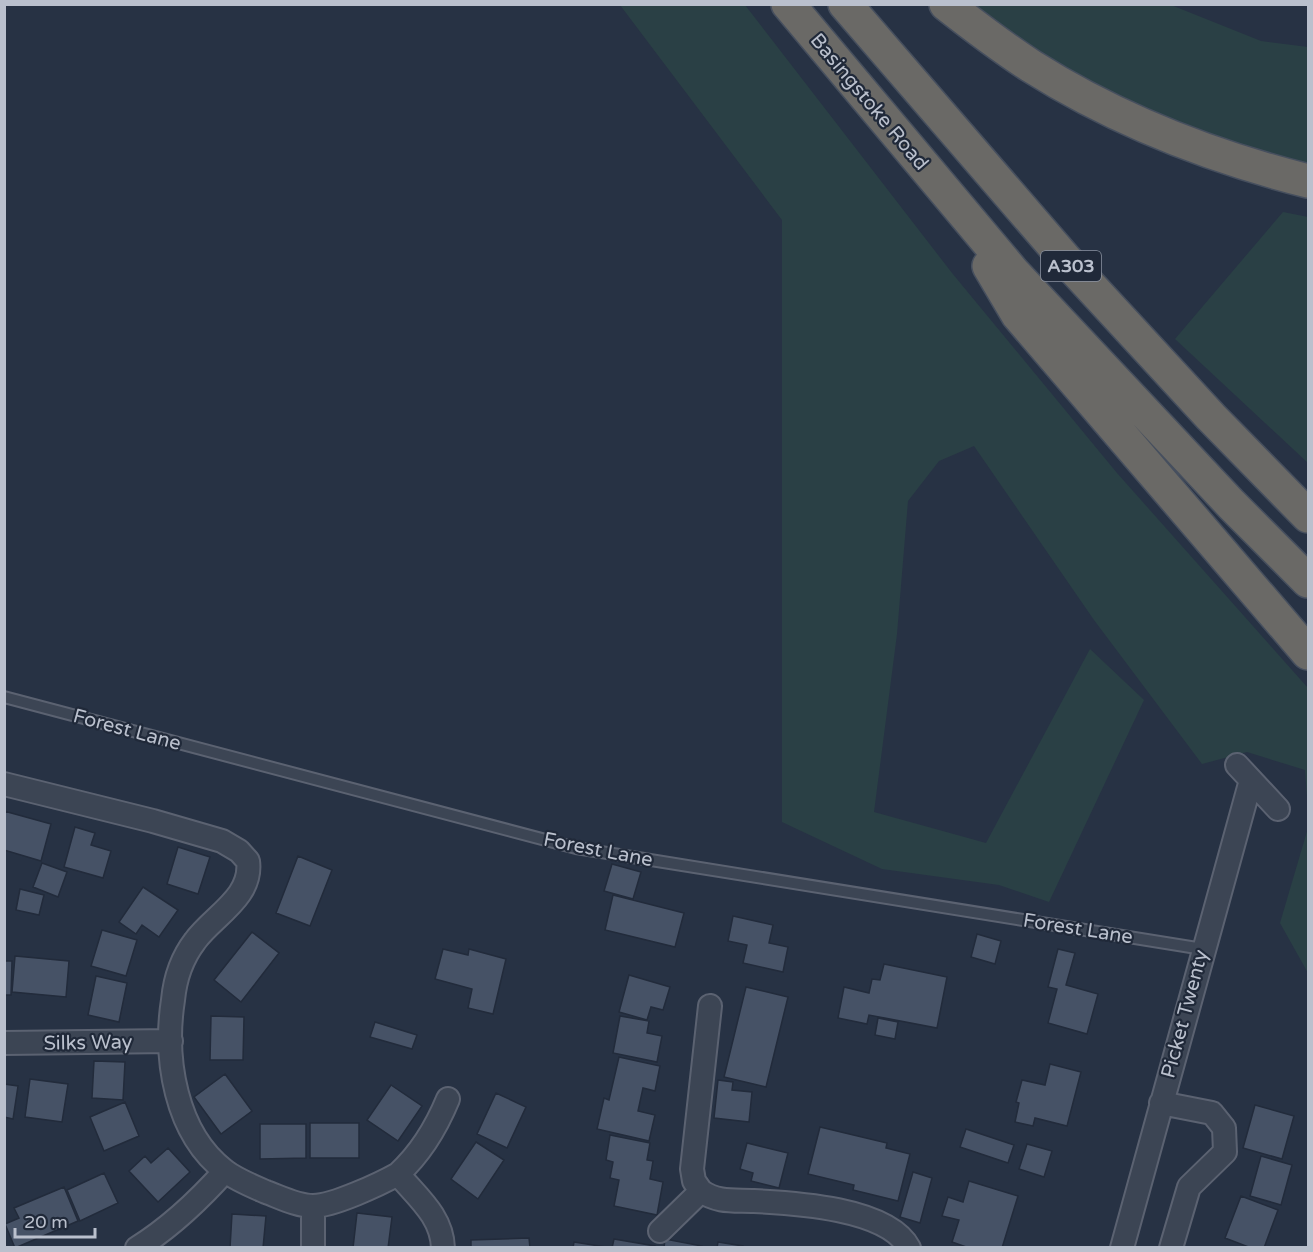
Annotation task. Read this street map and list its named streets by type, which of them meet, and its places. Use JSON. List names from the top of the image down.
{
  "streets": {
    "highway": ["Basingstoke Road", "A303"],
    "street": ["Picket Twenty", "Silks Way"],
    "lane": ["Forest Lane"]
  },
  "crossings": [
    ["Basingstoke Road", "A303"],
    ["Forest Lane", "Picket Twenty"]
  ],
  "scale_bar": "20 m"
}
